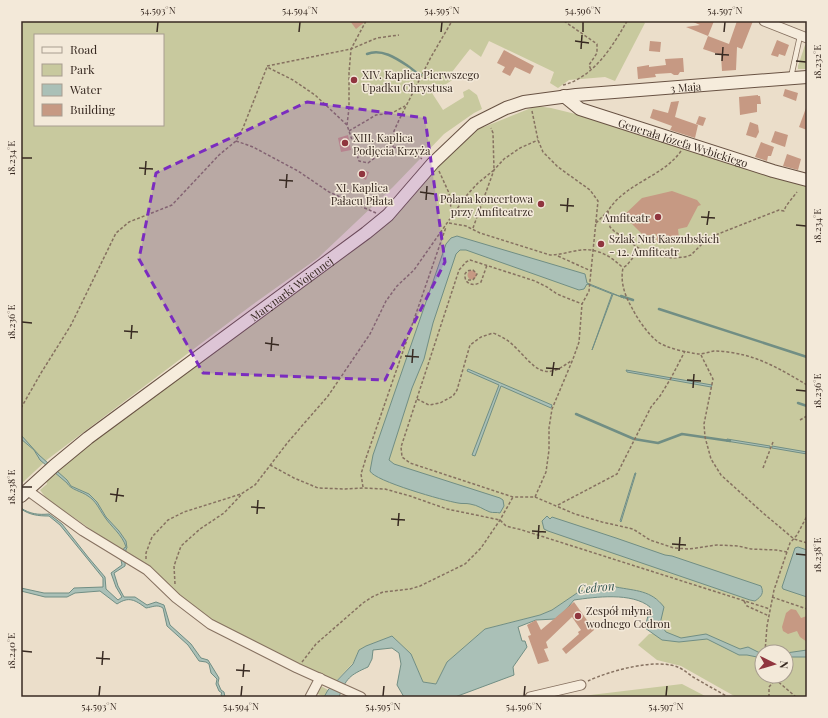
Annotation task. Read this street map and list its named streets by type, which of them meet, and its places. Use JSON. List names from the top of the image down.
{
  "streets": {
    "main road": ["3 Maja", "Generała Józefa Wybickiego", "Marynarki Wojennej"]
  },
  "crossings": [
    ["3 Maja", "Generała Józefa Wybickiego"],
    ["3 Maja", "Marynarki Wojennej"],
    ["Generała Józefa Wybickiego", "Marynarki Wojennej"]
  ],
  "water": ["Cedron"],
  "places": [
    "XIV. Kaplica Pierwszego Upadku Chrystusa",
    "XIII. Kaplica Podjęcia Krzyża",
    "XI. Kaplica Pałacu Piłata",
    "Polana koncertowa przy Amfiteatrze",
    "Amfiteatr",
    "Szlak Nut Kaszubskich - 12. Amfiteatr",
    "Zespół młyna wodnego Cedron"
  ],
  "legend": [
    "Road",
    "Park",
    "Water",
    "Building"
  ],
  "north": "right",
  "coordinates": [
    "54.593°N",
    "54.594°N",
    "54.595°N",
    "54.596°N",
    "54.597°N",
    "18.232°E",
    "18.234°E",
    "18.236°E",
    "18.238°E",
    "18.240°E"
  ]
}
